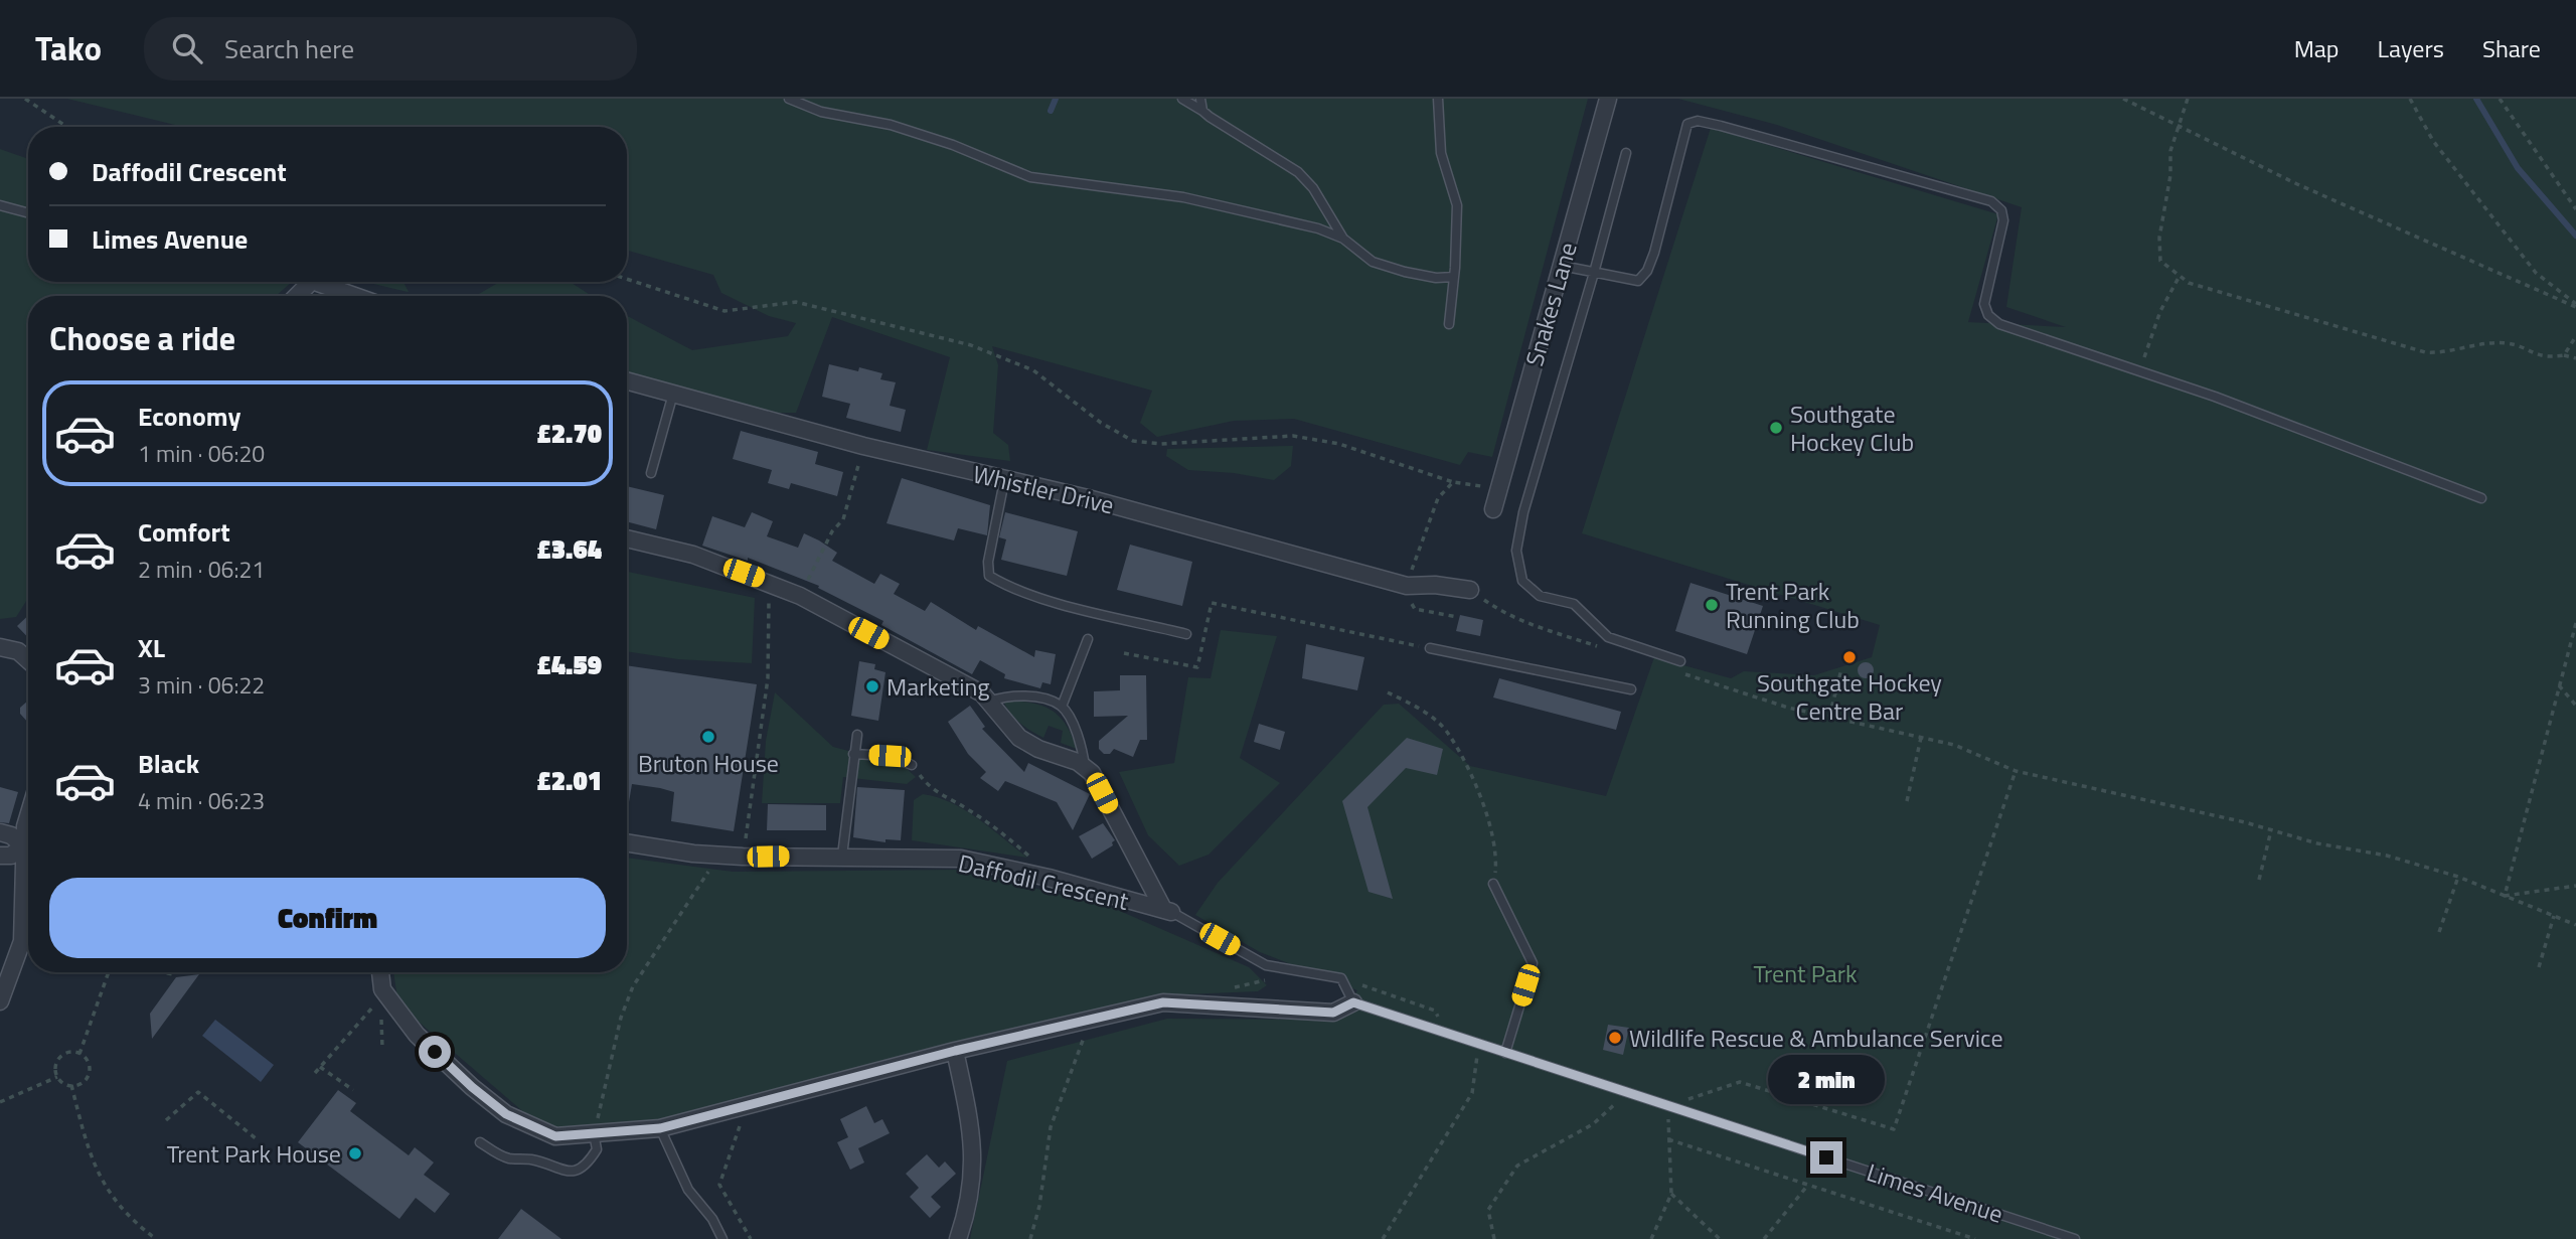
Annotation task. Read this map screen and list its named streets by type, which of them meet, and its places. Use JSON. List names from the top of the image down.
{
  "streets": {
    "street": ["Snakes Lane", "Whistler Drive", "Daffodil Crescent"],
    "lane": ["Limes Avenue"]
  },
  "parks": ["Trent Park"],
  "places": [
    "Southgate Hockey Club",
    "Trent Park Running Club",
    "Southgate Hockey Centre Bar",
    "Marketing",
    "Bruton House",
    "Wildlife Rescue & Ambulance Service",
    "Trent Park House"
  ],
  "page": {
    "header": "Tako",
    "search": "Search here",
    "nav": ["Map", "Layers", "Share"],
    "banner": ["Daffodil Crescent", "Limes Avenue"],
    "heading": "Choose a ride",
    "list": [
      {
        "name": "Economy",
        "note": "1 min · 06:20",
        "value": "£2.70"
      },
      {
        "name": "Comfort",
        "note": "2 min · 06:21",
        "value": "£3.64"
      },
      {
        "name": "XL",
        "note": "3 min · 06:22",
        "value": "£4.59"
      },
      {
        "name": "Black",
        "note": "4 min · 06:23",
        "value": "£2.01"
      }
    ],
    "buttons": "Confirm",
    "bubble": "2 min"
  }
}
